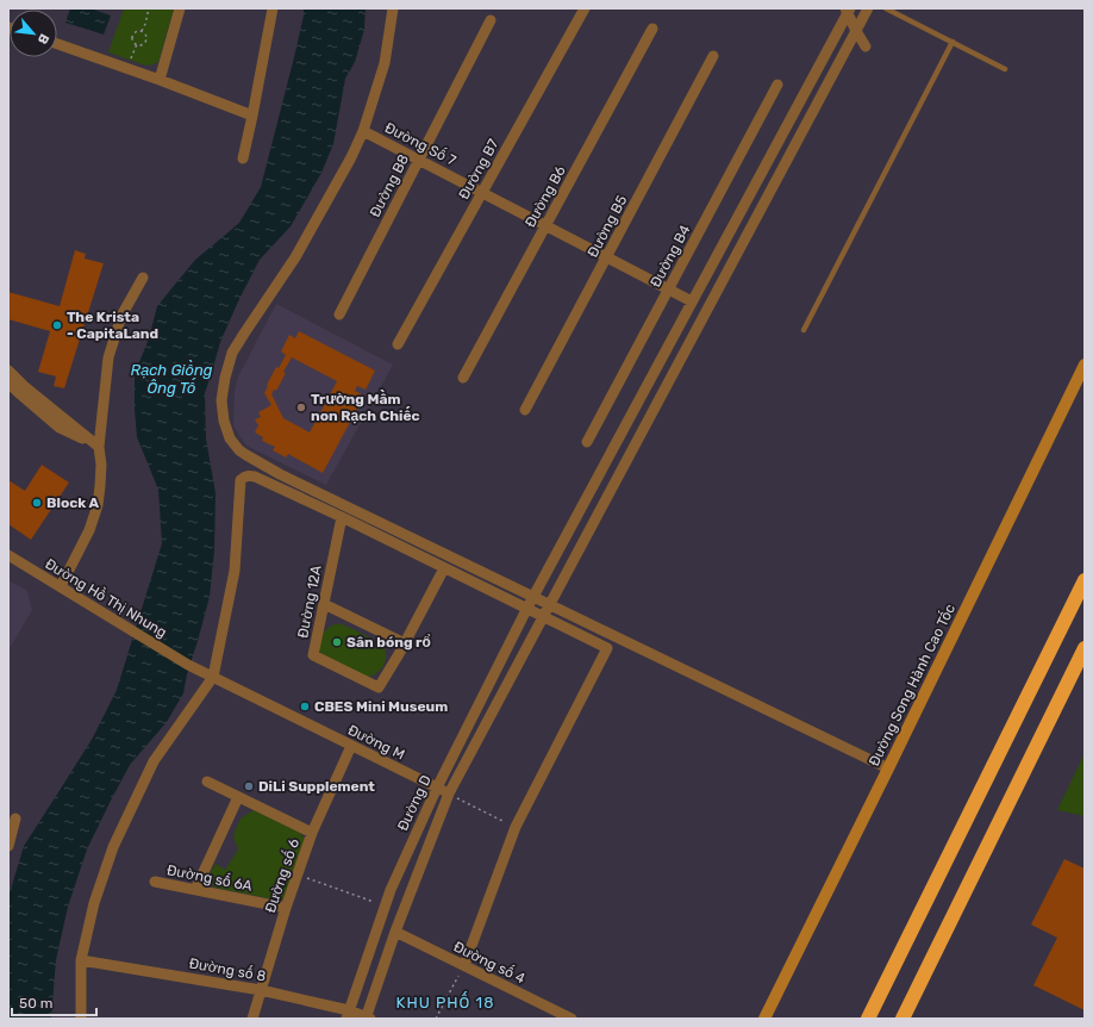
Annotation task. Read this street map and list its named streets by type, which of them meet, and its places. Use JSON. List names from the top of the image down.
{
  "streets": {
    "main road": ["Đường Song Hành Cao Tốc"],
    "street": [
      "Đường Số 7",
      "Đường B7",
      "Đường B8",
      "Đường B6",
      "Đường B5",
      "Đường B4",
      "Đường Hồ Thị Nhung",
      "Đường 12A",
      "Đường M",
      "Đường D",
      "Đường số 6",
      "Đường số 6A",
      "Đường số 4",
      "Đường số 8"
    ]
  },
  "crossings": [
    ["Đường Số 7", "Đường B7"],
    ["Đường Số 7", "Đường B8"],
    ["Đường Số 7", "Đường B6"],
    ["Đường Số 7", "Đường B5"],
    ["Đường Số 7", "Đường B4"],
    ["Đường Số 7", "Đường D"],
    ["Đường Hồ Thị Nhung", "Đường M"],
    ["Đường M", "Đường D"],
    ["Đường M", "Đường số 6"],
    ["Đường D", "Đường số 4"],
    ["Đường D", "Đường số 8"],
    ["Đường số 6", "Đường số 6A"],
    ["Đường số 6", "Đường số 8"]
  ],
  "districts": ["KHU PHỐ 18"],
  "water": ["Rạch Giồng Ông Tố"],
  "places": [
    "The Krista - CapitaLand",
    "Trường Mầm non Rạch Chiếc",
    "Block A",
    "Sân bóng rổ",
    "CBES Mini Museum",
    "DiLi Supplement"
  ],
  "scale_bar": "50 m",
  "north": "bottom right"
}
